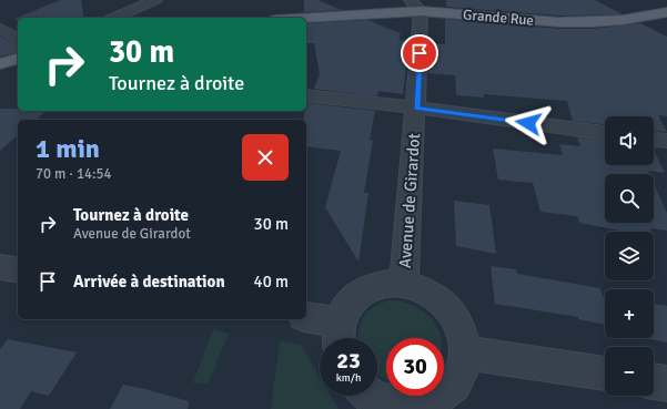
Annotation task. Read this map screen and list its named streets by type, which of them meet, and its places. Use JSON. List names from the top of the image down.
{
  "streets": {
    "main road": ["Grande Rue"],
    "street": ["Avenue de Girardot"]
  },
  "crossings": [
    ["Grande Rue", "Avenue de Girardot"]
  ],
  "page": {
    "turn": ["30 m", "Tournez à droite"],
    "map_buttons": ["+", "−"],
    "heading": ["1 min", "70 m · 14:54"],
    "list": [
      {
        "name": "Tournez à droite",
        "note": "Avenue de Girardot",
        "value": "30 m"
      },
      {
        "name": "Arrivée à destination",
        "value": "40 m"
      }
    ],
    "speed": "23 km/h",
    "limit": "30"
  }
}
